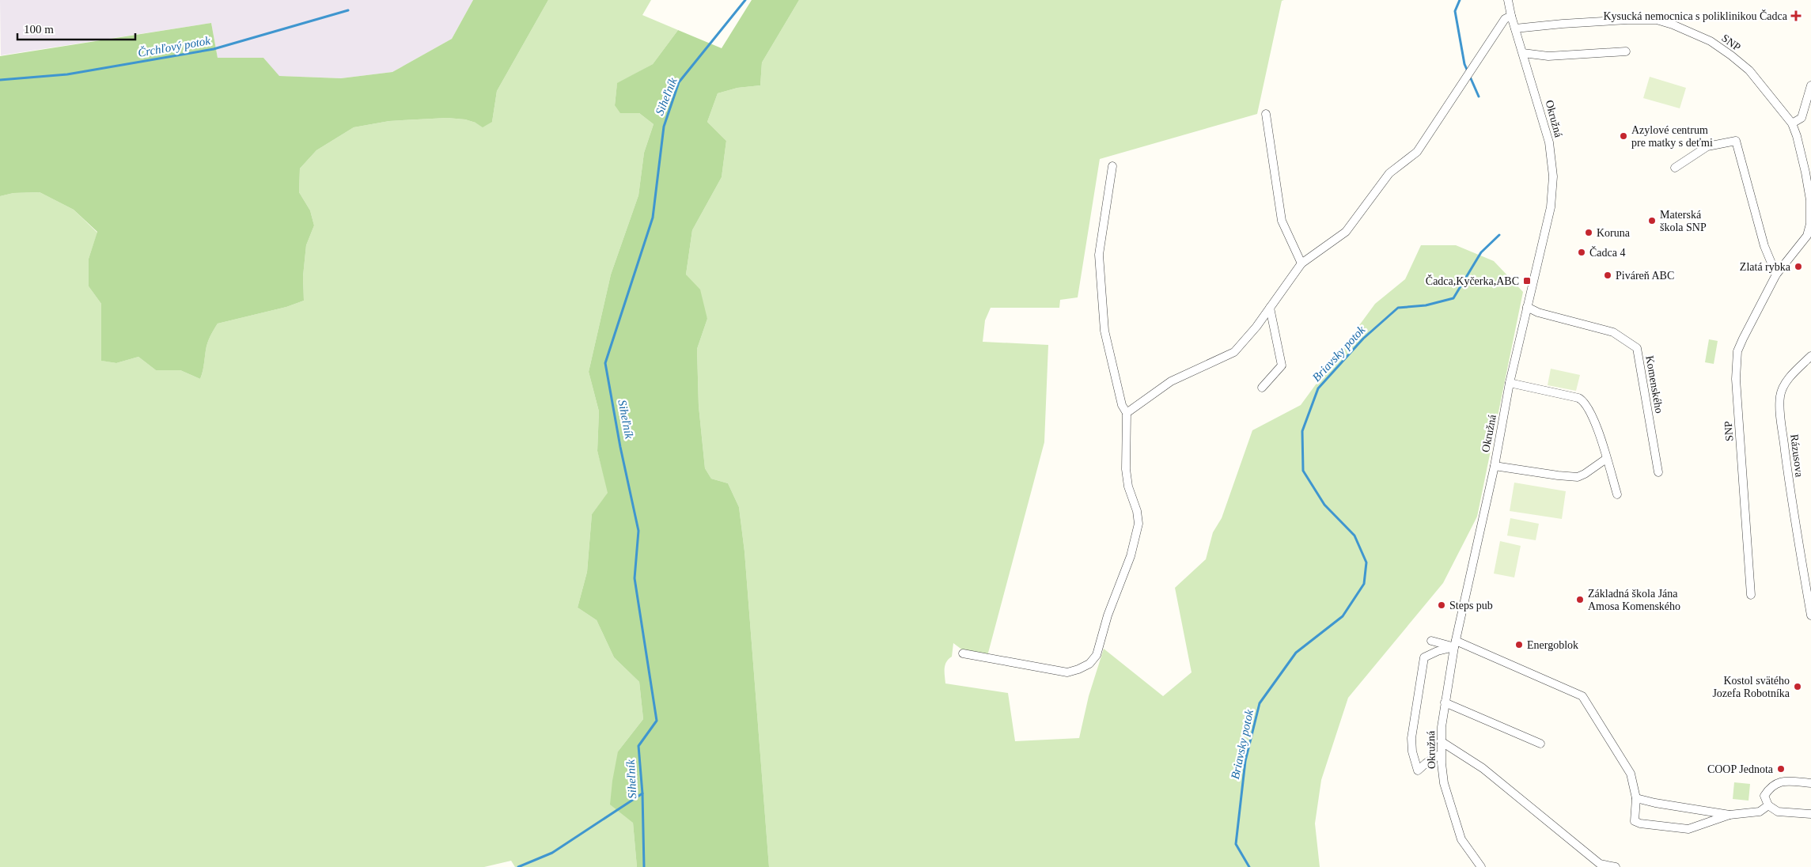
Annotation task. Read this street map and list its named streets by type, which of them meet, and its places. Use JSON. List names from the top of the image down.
{
  "streets": {
    "street": [
      "SNP",
      "Okružná",
      "Komenského",
      "Rázusova"
    ]
  },
  "crossings": [
    ["SNP", "Okružná"],
    ["Okružná", "Komenského"]
  ],
  "water": ["Črchľový potok", "Siheľník", "Briavsky potok"],
  "places": {
    "health": ["Kysucká nemocnica s poliklinikou Čadca"],
    "other": [
      "Azylové centrum pre matky s deťmi",
      "Materská škola SNP",
      "Koruna",
      "Čadca 4",
      "Zlatá rybka",
      "Piváreň ABC",
      "Základná škola Jána Amosa Komenského",
      "Steps pub",
      "Energoblok",
      "Kostol svätého Jozefa Robotníka",
      "COOP Jednota"
    ],
    "transit": ["Čadca,Kyčerka,ABC"]
  },
  "scale_bar": "100 m"
}
